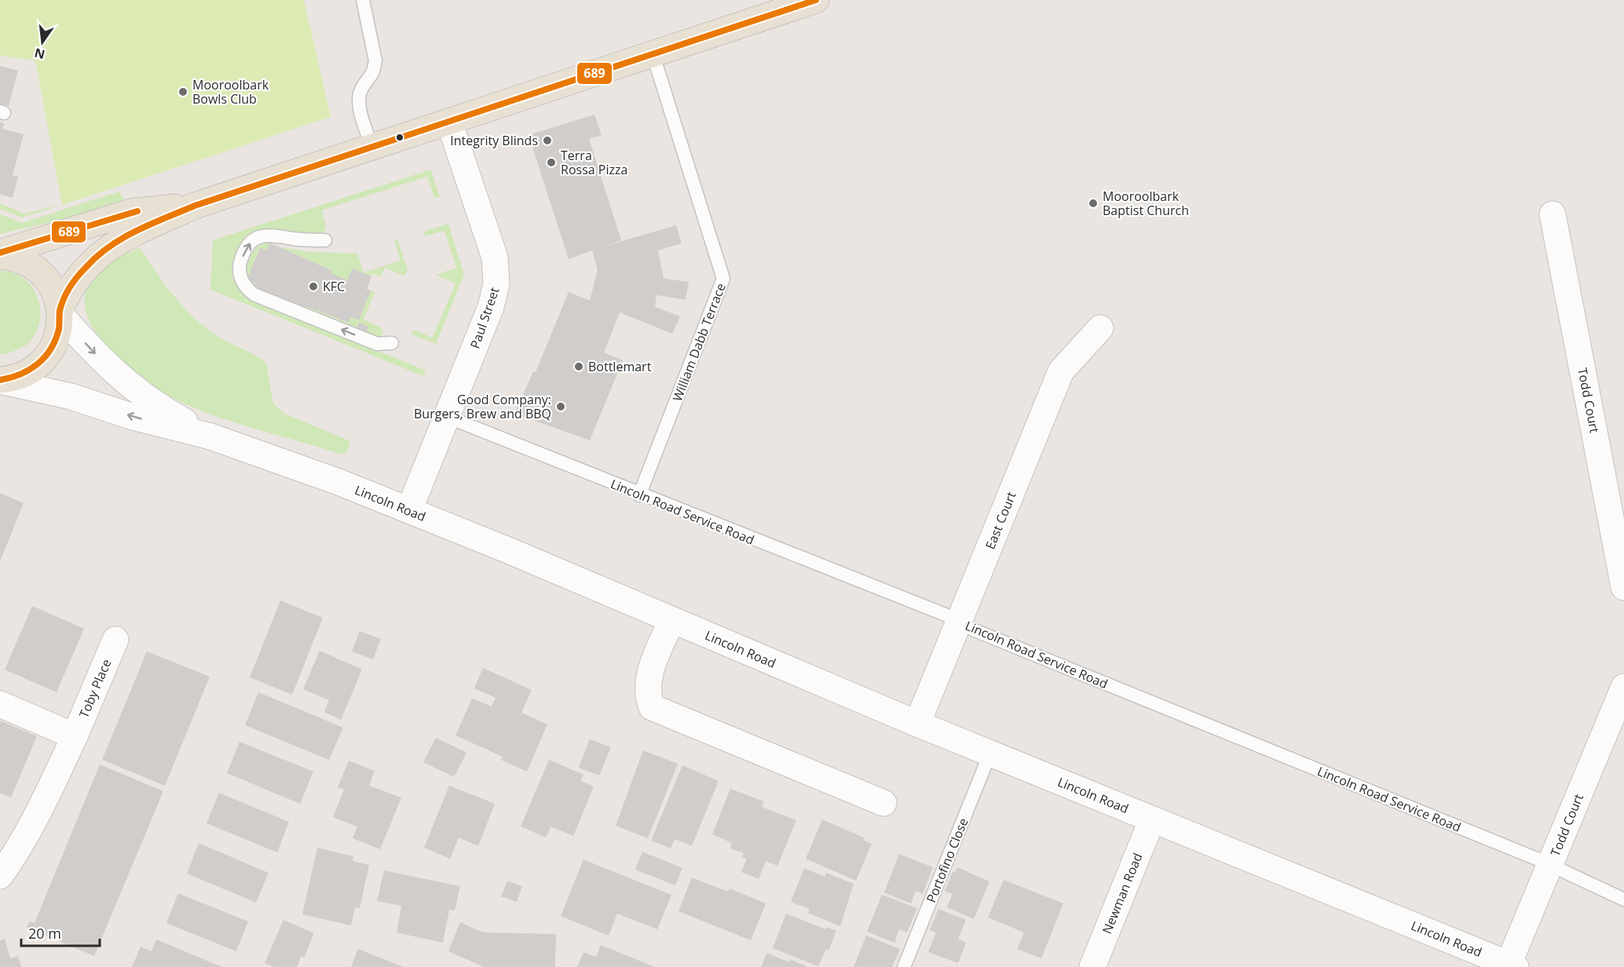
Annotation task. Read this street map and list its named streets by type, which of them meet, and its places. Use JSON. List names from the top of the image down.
{
  "streets": {
    "street": [
      "Paul Street",
      "Todd Court",
      "Lincoln Road",
      "East Court",
      "Toby Place",
      "Newman Road"
    ],
    "lane": ["William Dabb Terrace", "Lincoln Road Service Road", "Portofino Close"]
  },
  "crossings": [
    ["Paul Street", "Lincoln Road"],
    ["Paul Street", "Lincoln Road Service Road"],
    ["William Dabb Terrace", "Lincoln Road Service Road"],
    ["Todd Court", "Lincoln Road"],
    ["Todd Court", "Lincoln Road Service Road"],
    ["Lincoln Road", "East Court"],
    ["Lincoln Road", "Portofino Close"],
    ["Lincoln Road", "Newman Road"],
    ["Lincoln Road Service Road", "East Court"]
  ],
  "places": [
    "Mooroolbark Bowls Club",
    "Integrity Blinds",
    "Terra Rossa Pizza",
    "Mooroolbark Baptist Church",
    "KFC",
    "Bottlemart",
    "Good Company: Burgers, Brew and BBQ"
  ],
  "lines": ["transit line 689"],
  "scale_bar": "20 m",
  "north": "bottom"
}
